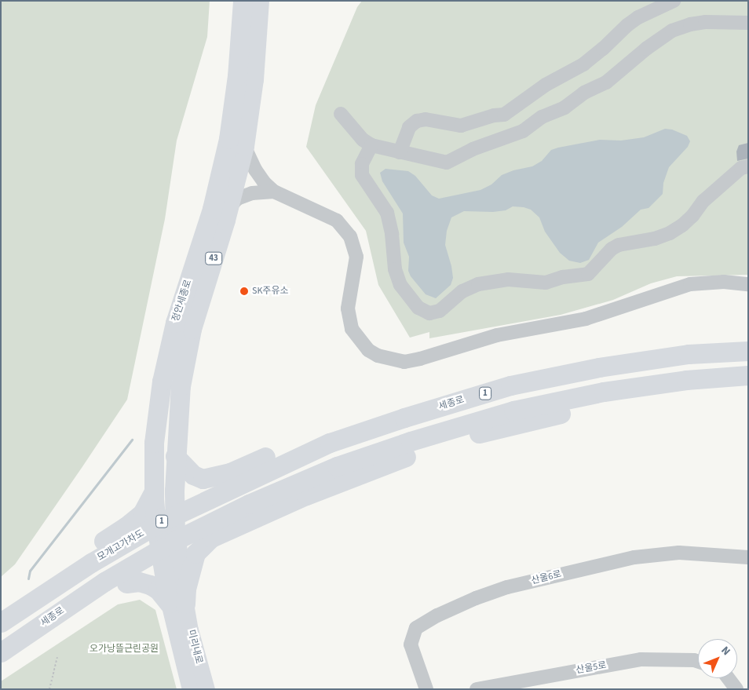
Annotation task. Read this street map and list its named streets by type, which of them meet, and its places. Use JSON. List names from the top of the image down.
{
  "streets": {
    "highway": [
      "43",
      "정안세종로",
      "1",
      "세종로",
      "모개고가차도"
    ],
    "main road": ["미리내로"],
    "street": ["산울6로", "산울5로"]
  },
  "crossings": [
    ["정안세종로", "미리내로"],
    ["세종로", "모개고가차도"]
  ],
  "parks": ["오가낭뜰근린공원"],
  "places": ["SK주유소"],
  "north": "top right"
}
